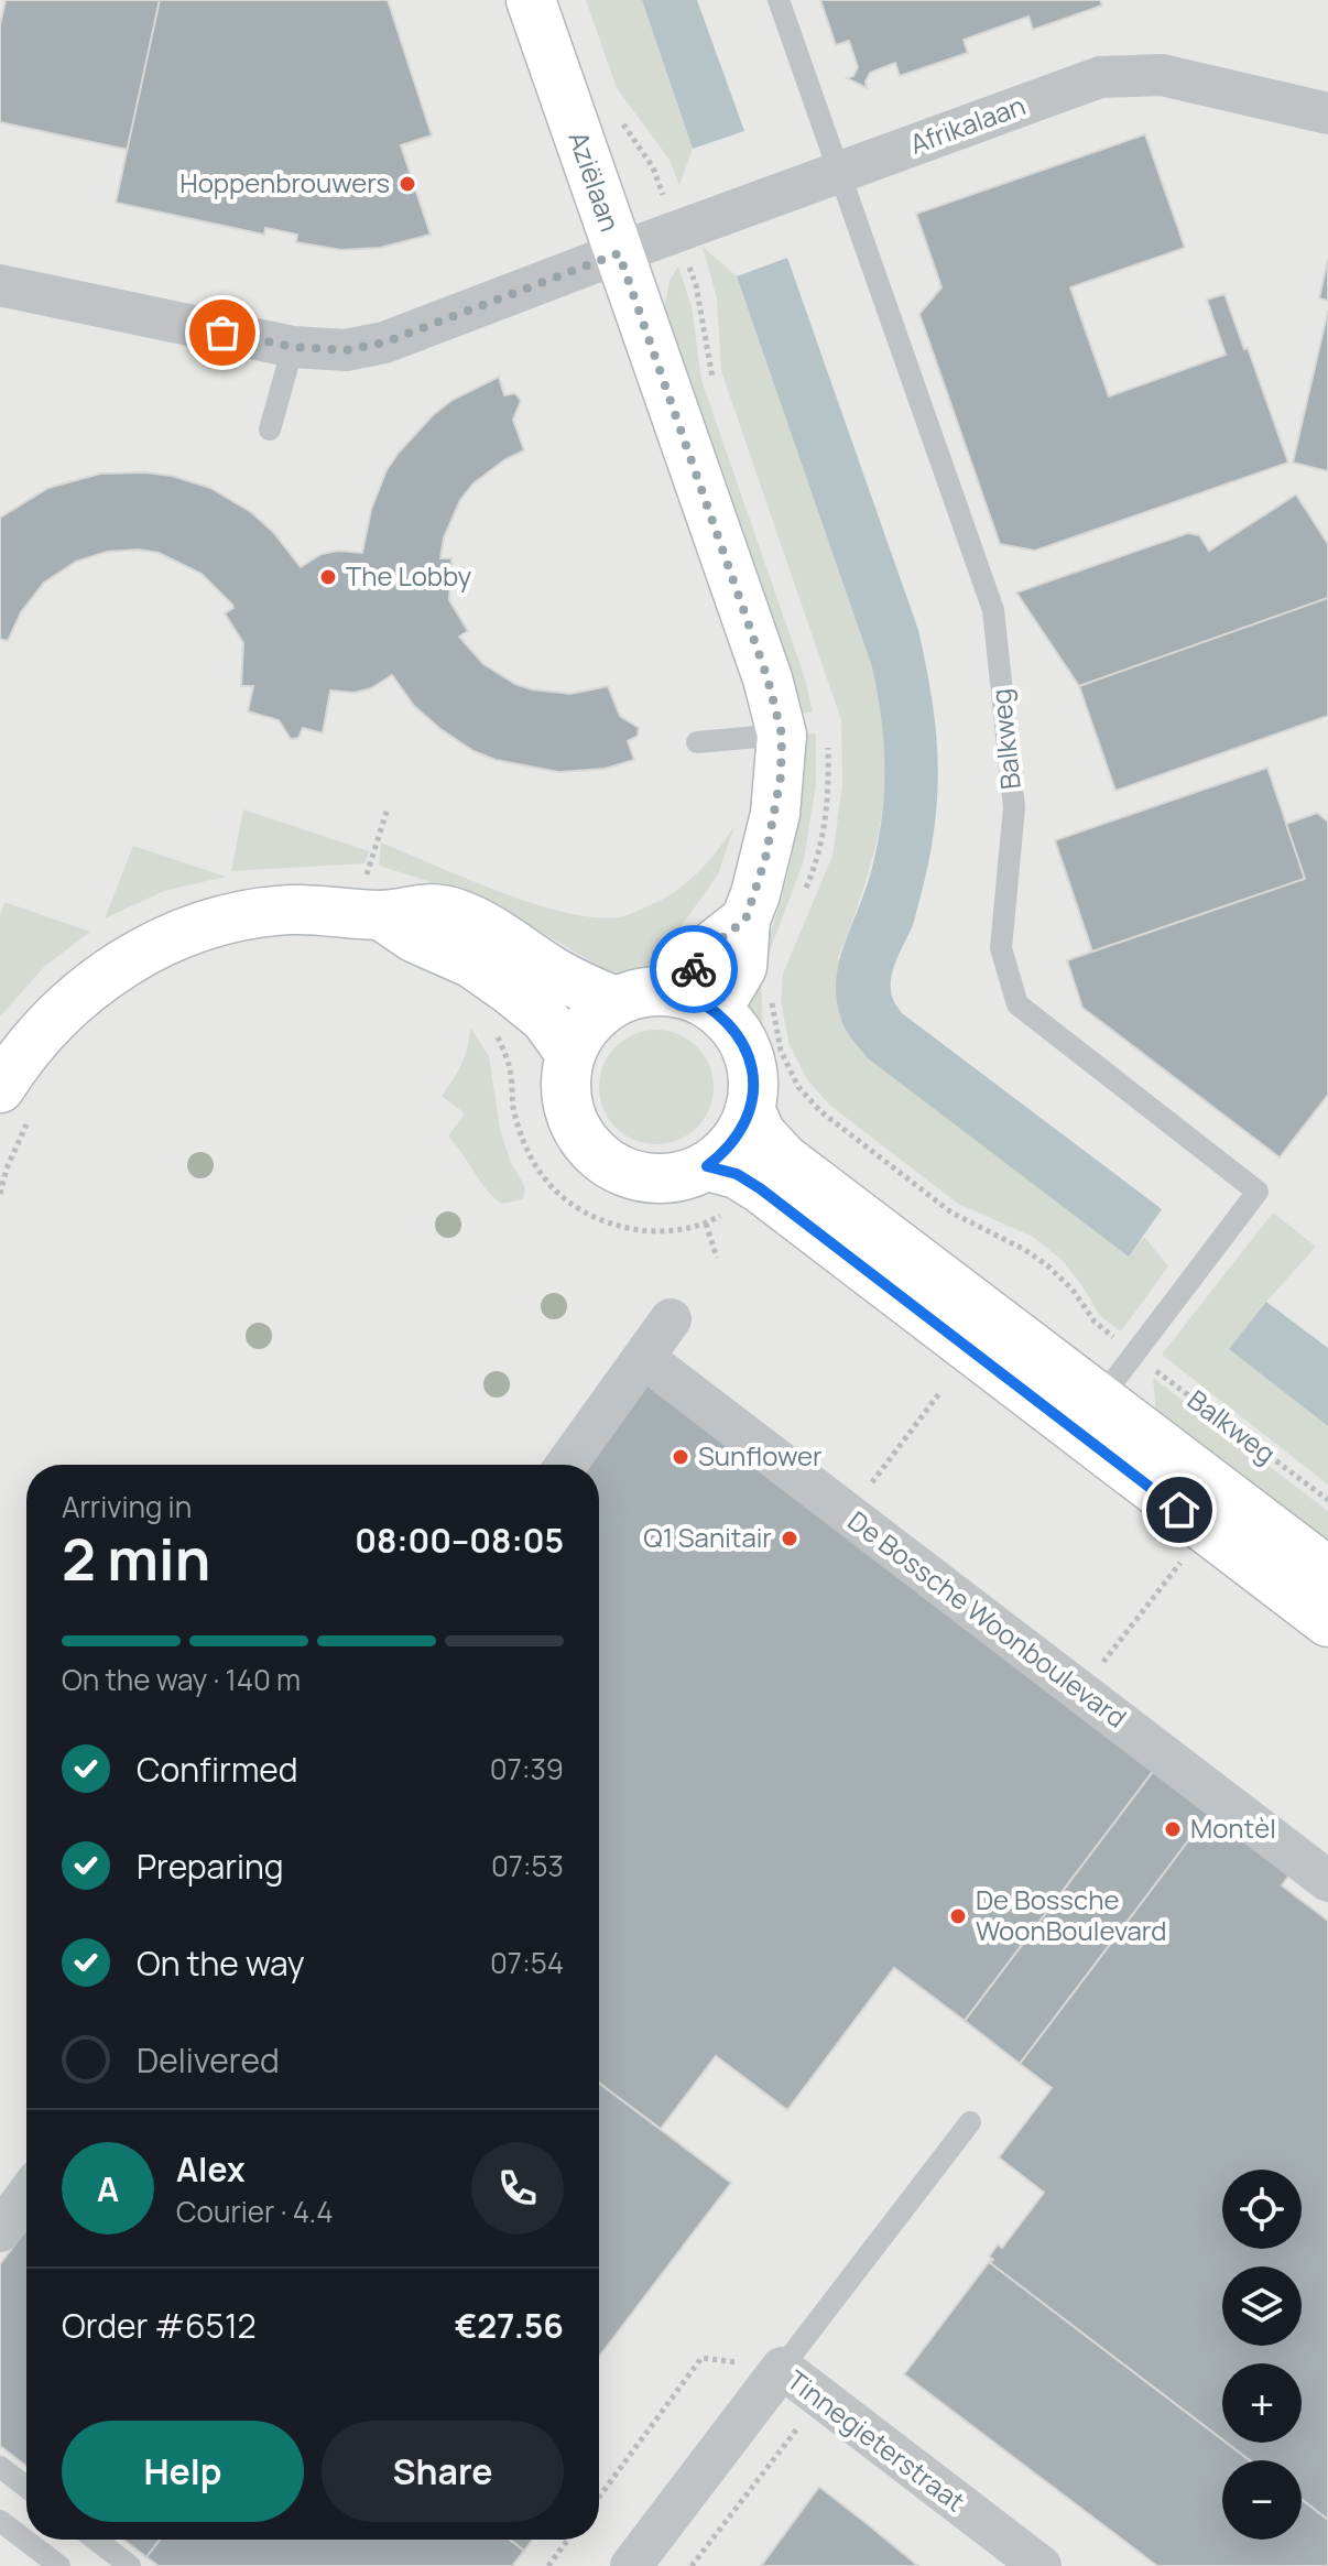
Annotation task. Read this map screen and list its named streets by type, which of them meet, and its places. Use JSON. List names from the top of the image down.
{
  "streets": {
    "street": [
      "Afrikalaan",
      "Aziëlaan",
      "Balkweg",
      "De Bossche Woonboulevard",
      "Tinnegieterstraat"
    ]
  },
  "crossings": [
    ["Afrikalaan", "Aziëlaan"],
    ["Afrikalaan", "Balkweg"],
    ["Aziëlaan", "Balkweg"]
  ],
  "places": [
    "Hoppenbrouwers",
    "The Lobby",
    "Sunflower",
    "Q1 Sanitair",
    "Montèl",
    "De Bossche WoonBoulevard"
  ],
  "page": {
    "heading": ["2 min", "Arriving in", "08:00–08:05"],
    "panel": [
      "Alex",
      "Courier · 4.4",
      "Order #6512",
      "€27.56"
    ],
    "bar": "On the way · 140 m",
    "list": [
      ["Confirmed", "07:39"],
      ["Preparing", "07:53"],
      ["On the way", "07:54"],
      "Delivered"
    ],
    "round": "A",
    "map_buttons": ["+", "−"],
    "buttons": ["Help", "Share"]
  }
}
